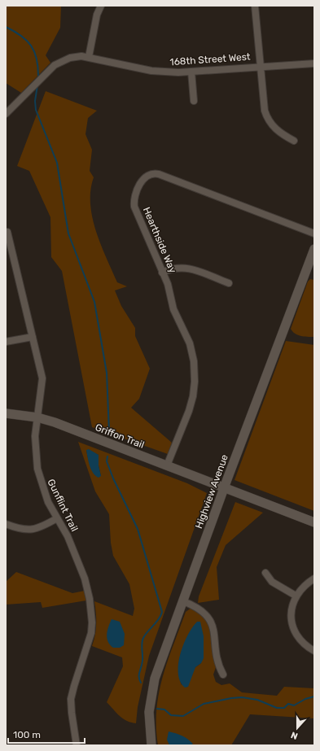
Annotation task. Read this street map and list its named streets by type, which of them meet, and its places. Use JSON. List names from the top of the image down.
{
  "streets": {
    "street": [
      "168th Street West",
      "Hearthside Way",
      "Griffon Trail",
      "Highview Avenue",
      "Gunflint Trail"
    ]
  },
  "crossings": [
    ["Hearthside Way", "Griffon Trail"],
    ["Griffon Trail", "Highview Avenue"],
    ["Griffon Trail", "Gunflint Trail"]
  ],
  "scale_bar": "100 m",
  "north": "bottom"
}
